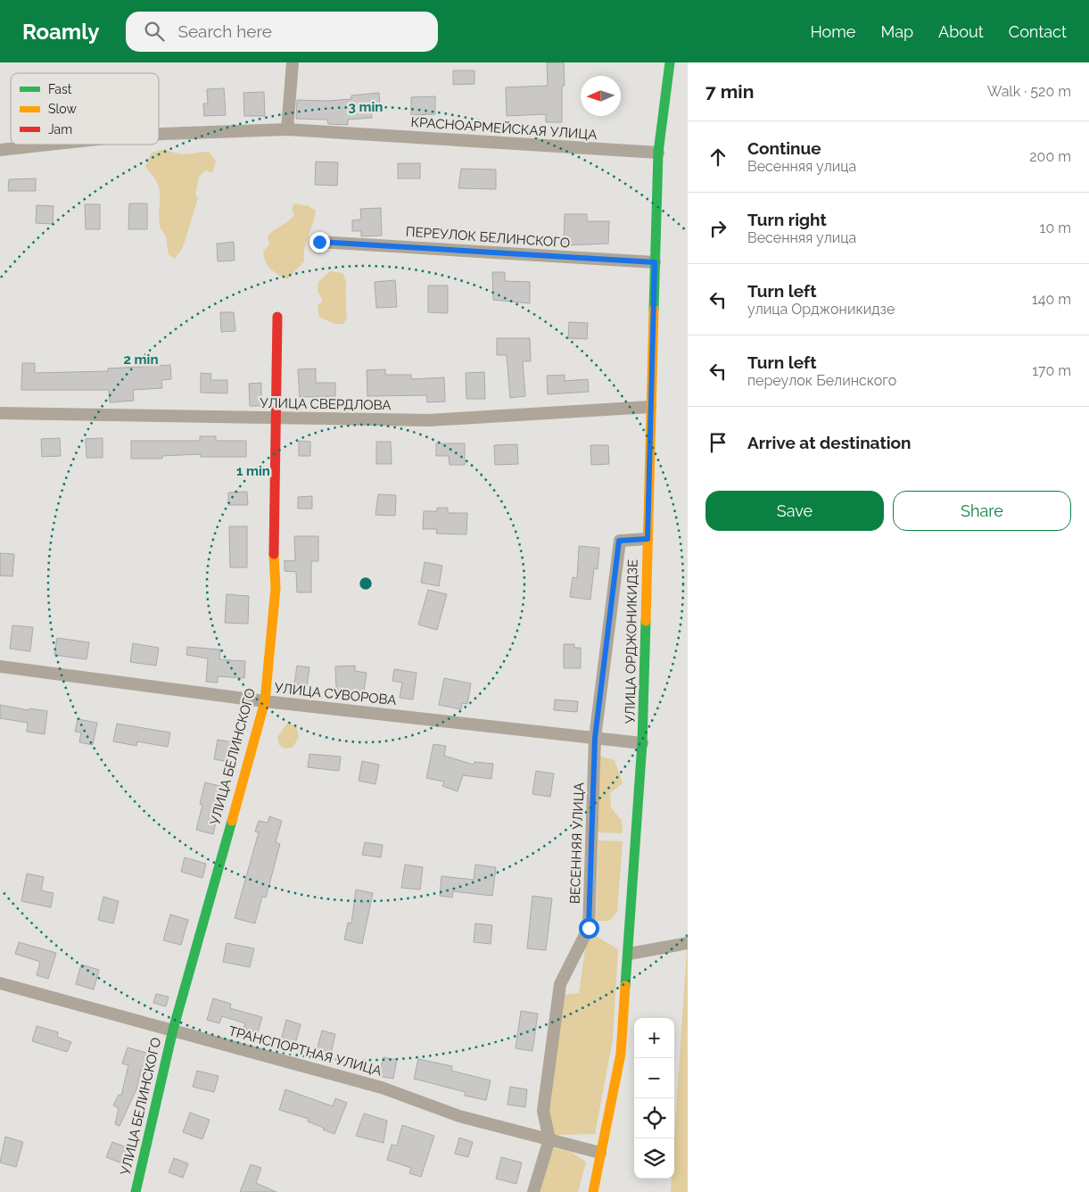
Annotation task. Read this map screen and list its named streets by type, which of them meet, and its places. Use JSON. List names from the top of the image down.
{
  "streets": {
    "main road": ["УЛИЦА ОРДЖОНИКИДЗЕ", "УЛИЦА БЕЛИНСКОГО"],
    "street": [
      "КРАСНОАРМЕЙСКАЯ УЛИЦА",
      "ПЕРЕУЛОК БЕЛИНСКОГО",
      "УЛИЦА СВЕРДЛОВА",
      "УЛИЦА СУВОРОВА",
      "ВЕСЕННЯЯ УЛИЦА",
      "ТРАНСПОРТНАЯ УЛИЦА"
    ]
  },
  "crossings": [
    ["КРАСНОАРМЕЙСКАЯ УЛИЦА", "УЛИЦА ОРДЖОНИКИДЗЕ"],
    ["ПЕРЕУЛОК БЕЛИНСКОГО", "УЛИЦА ОРДЖОНИКИДЗЕ"],
    ["УЛИЦА СВЕРДЛОВА", "УЛИЦА ОРДЖОНИКИДЗЕ"],
    ["УЛИЦА СВЕРДЛОВА", "УЛИЦА БЕЛИНСКОГО"],
    ["УЛИЦА ОРДЖОНИКИДЗЕ", "УЛИЦА СУВОРОВА"],
    ["УЛИЦА ОРДЖОНИКИДЗЕ", "ВЕСЕННЯЯ УЛИЦА"],
    ["УЛИЦА ОРДЖОНИКИДЗЕ", "ТРАНСПОРТНАЯ УЛИЦА"],
    ["УЛИЦА СУВОРОВА", "УЛИЦА БЕЛИНСКОГО"],
    ["УЛИЦА СУВОРОВА", "ВЕСЕННЯЯ УЛИЦА"],
    ["УЛИЦА БЕЛИНСКОГО", "ТРАНСПОРТНАЯ УЛИЦА"],
    ["ВЕСЕННЯЯ УЛИЦА", "ТРАНСПОРТНАЯ УЛИЦА"]
  ],
  "legend": ["Fast", "Slow", "Jam"],
  "north": "left",
  "page": {
    "header": "Roamly",
    "search": "Search here",
    "nav": [
      "Home",
      "Map",
      "About",
      "Contact"
    ],
    "heading": ["7 min", "Walk · 520 m"],
    "list": [
      ["Continue", "Весенняя улица", "200 m"],
      ["Turn right", "Весенняя улица", "10 m"],
      ["Turn left", "улица Орджоникидзе", "140 m"],
      ["Turn left", "переулок Белинского", "170 m"],
      "Arrive at destination"
    ],
    "buttons": ["Save", "Share"],
    "map_buttons": ["+", "−"]
  },
  "rings": ["3 min", "2 min", "1 min"]
}
